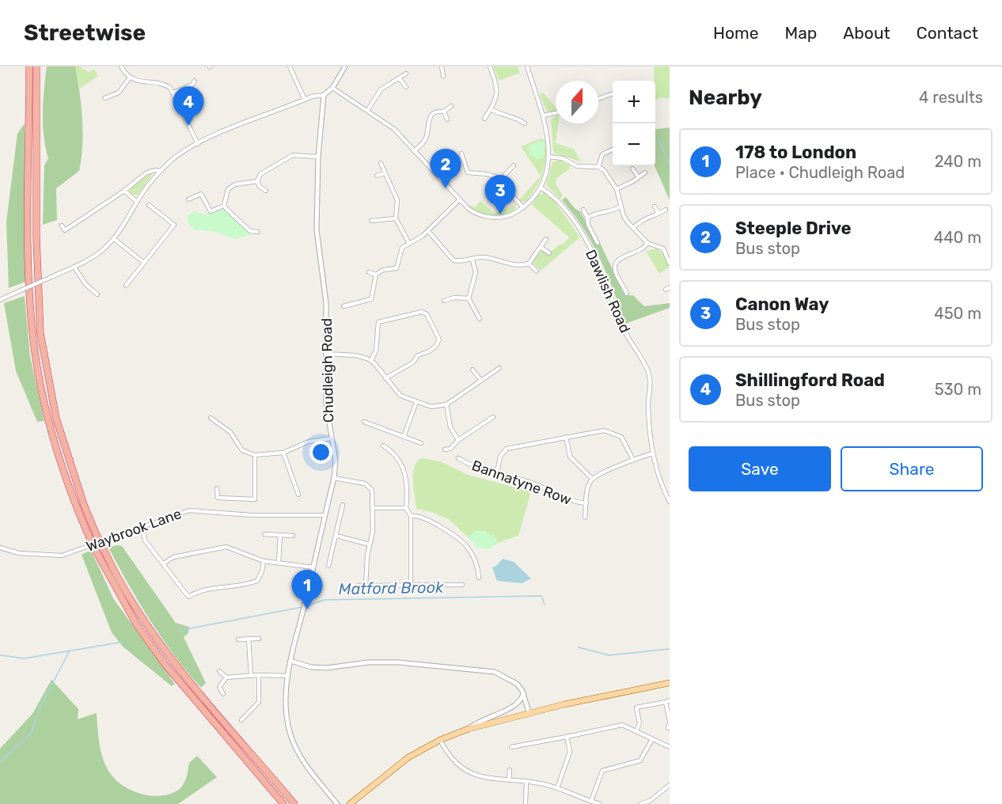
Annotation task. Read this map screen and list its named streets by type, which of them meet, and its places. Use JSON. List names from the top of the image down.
{
  "streets": {
    "street": [
      "Dawlish Road",
      "Chudleigh Road",
      "Bannatyne Row",
      "Waybrook Lane"
    ]
  },
  "crossings": [
    ["Chudleigh Road", "Waybrook Lane"]
  ],
  "water": ["Matford Brook"],
  "north": "top",
  "page": {
    "header": "Streetwise",
    "nav": [
      "Home",
      "Map",
      "About",
      "Contact"
    ],
    "heading": ["Nearby", "4 results"],
    "map_buttons": ["+", "−"],
    "pins": [
      "4",
      "2",
      "3",
      "1"
    ],
    "list": [
      {
        "mark": "1",
        "name": "178 to London",
        "note": "Place · Chudleigh Road",
        "value": "240 m"
      },
      {
        "mark": "2",
        "name": "Steeple Drive",
        "note": "Bus stop",
        "value": "440 m"
      },
      {
        "mark": "3",
        "name": "Canon Way",
        "note": "Bus stop",
        "value": "450 m"
      },
      {
        "mark": "4",
        "name": "Shillingford Road",
        "note": "Bus stop",
        "value": "530 m"
      }
    ],
    "buttons": ["Save", "Share"]
  }
}
